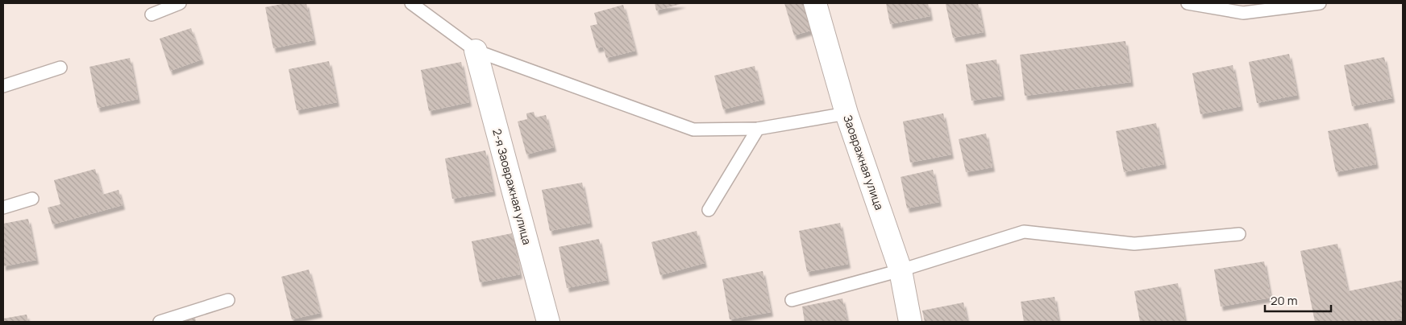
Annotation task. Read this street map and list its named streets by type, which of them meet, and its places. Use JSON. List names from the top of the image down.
{
  "streets": {
    "street": ["Заовражная улица", "2-я Заовражная улица"]
  },
  "scale_bar": "20 m"
}
